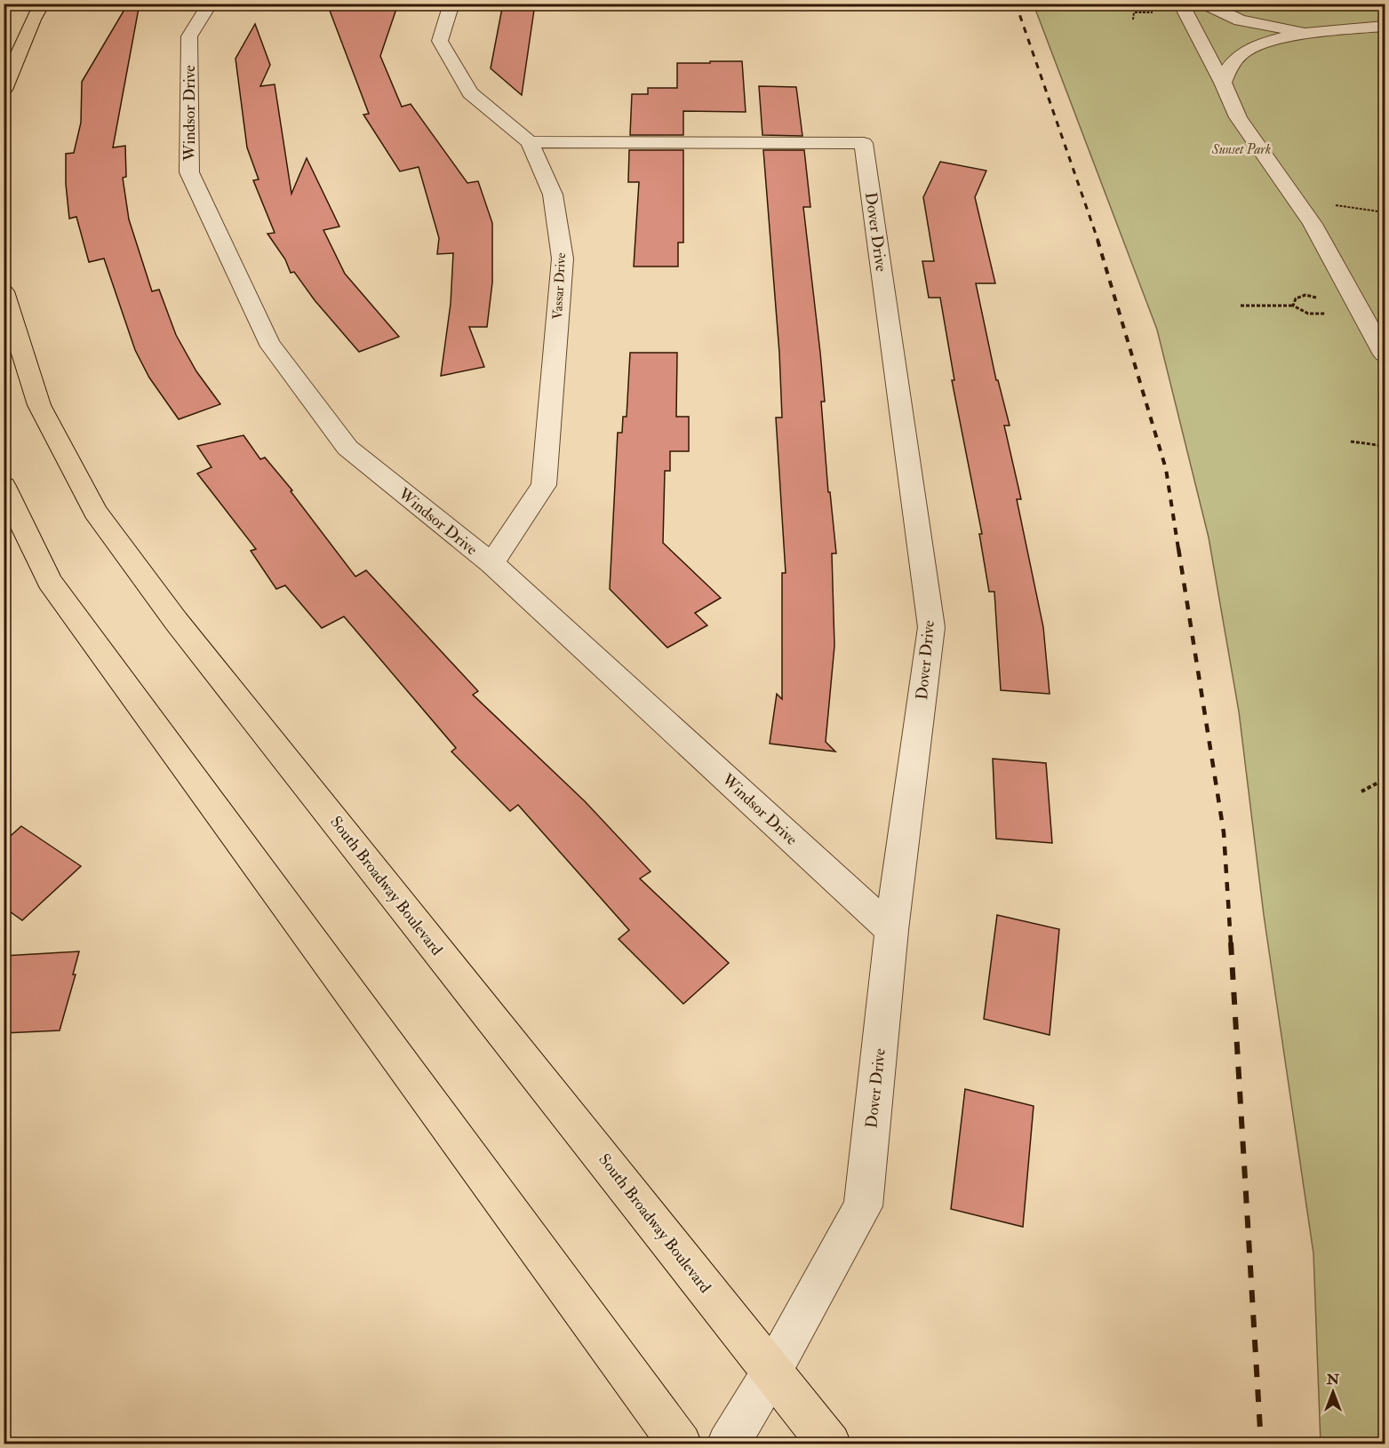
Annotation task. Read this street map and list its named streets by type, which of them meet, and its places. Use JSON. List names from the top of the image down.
{
  "streets": {
    "main road": ["South Broadway Boulevard"],
    "street": ["Windsor Drive", "Dover Drive", "Vassar Drive"]
  },
  "crossings": [
    ["Windsor Drive", "Dover Drive"],
    ["Windsor Drive", "Vassar Drive"],
    ["Dover Drive", "Vassar Drive"],
    ["Dover Drive", "South Broadway Boulevard"]
  ],
  "parks": ["Sunset Park"],
  "north": "top"
}
